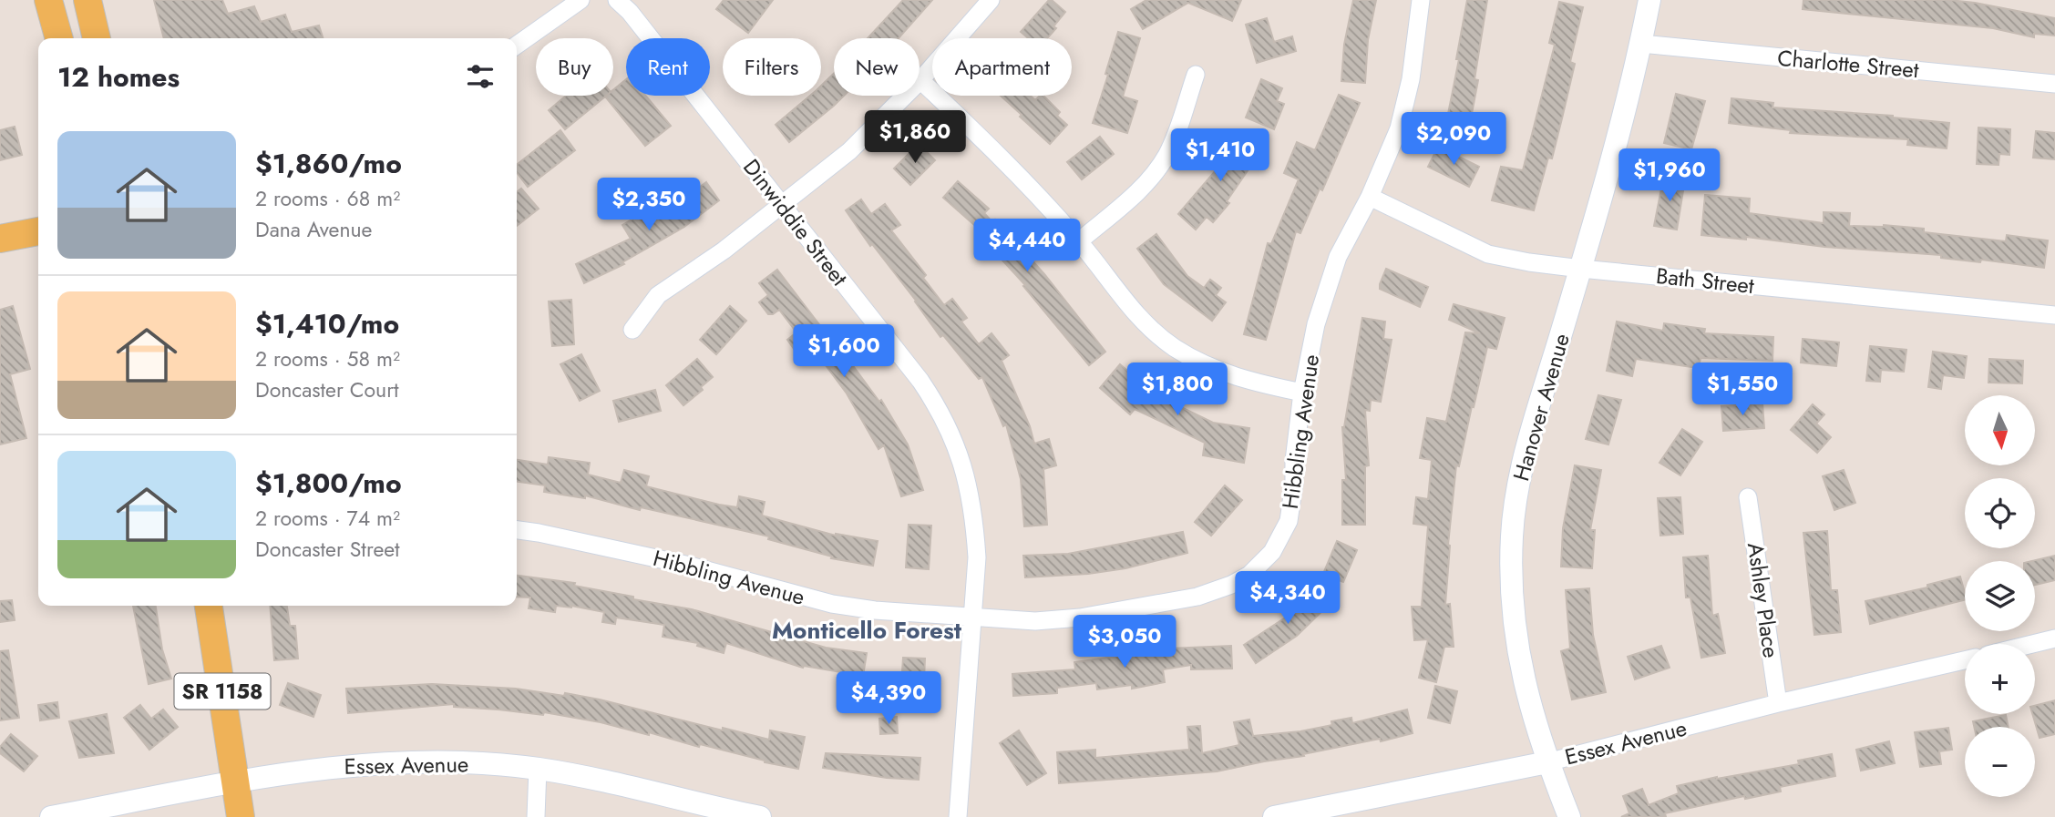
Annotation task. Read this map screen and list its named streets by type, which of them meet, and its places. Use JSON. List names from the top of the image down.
{
  "streets": {
    "main road": ["SR 1158"],
    "street": [
      "Charlotte Street",
      "Dinwiddie Street",
      "Bath Street",
      "Hanover Avenue",
      "Hibbling Avenue",
      "Ashley Place",
      "Essex Avenue"
    ]
  },
  "crossings": [
    ["Charlotte Street", "Hanover Avenue"],
    ["Dinwiddie Street", "Hibbling Avenue"],
    ["Bath Street", "Hanover Avenue"],
    ["Bath Street", "Hibbling Avenue"],
    ["Hanover Avenue", "Essex Avenue"],
    ["Ashley Place", "Essex Avenue"],
    ["SR 1158", "Essex Avenue"]
  ],
  "districts": ["Monticello Forest"],
  "north": "bottom",
  "page": {
    "chip": [
      "Buy",
      "Rent",
      "Filters",
      "New",
      "Apartment"
    ],
    "heading": "12 homes",
    "price": [
      "$1,860",
      "$2,090",
      "$1,410",
      "$1,960",
      "$2,350",
      "$4,440",
      "$1,600",
      "$1,800",
      "$1,550",
      "$4,340",
      "$3,050",
      "$4,390"
    ],
    "list": [
      {
        "name": "$1,860/mo",
        "note": "2 rooms · 68 m² · Dana Avenue"
      },
      {
        "name": "$1,410/mo",
        "note": "2 rooms · 58 m² · Doncaster Court"
      },
      {
        "name": "$1,800/mo",
        "note": "2 rooms · 74 m² · Doncaster Street"
      }
    ],
    "map_buttons": ["+", "−"]
  }
}
